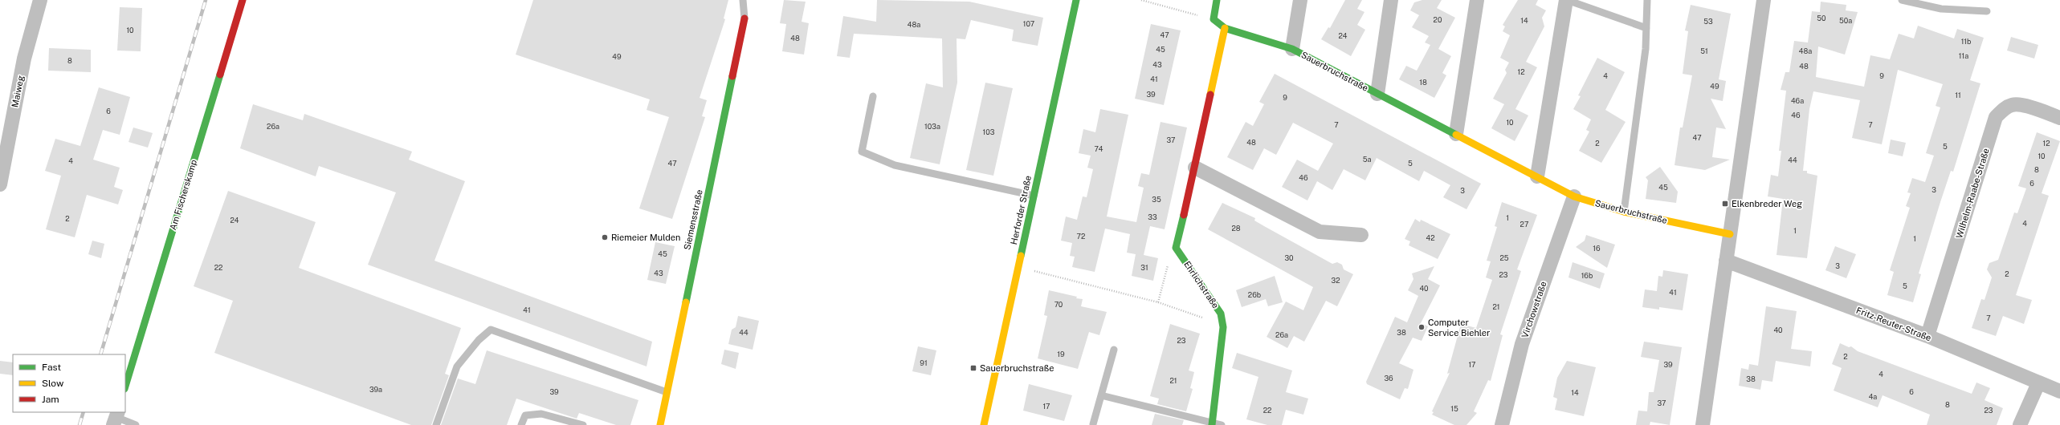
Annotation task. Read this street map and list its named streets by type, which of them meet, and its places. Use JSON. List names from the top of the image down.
{
  "streets": {
    "street": [
      "Sauerbruchstraße",
      "Maiweg",
      "Wilhelm-Raabe-Straße",
      "Am Fischerskamp",
      "Herforder Straße",
      "Siemensstraße",
      "Ehrlichstraße",
      "Virchowstraße",
      "Fritz-Reuter-Straße"
    ]
  },
  "crossings": [
    ["Sauerbruchstraße", "Virchowstraße"],
    ["Wilhelm-Raabe-Straße", "Fritz-Reuter-Straße"]
  ],
  "places": {
    "transit": ["Elkenbreder Weg", "Sauerbruchstraße"],
    "other": ["Riemeier Mulden", "Computer Service Biehler"]
  },
  "house_numbers": [
    "50",
    "20",
    "14",
    "50a",
    "53",
    "107",
    "48a",
    "10",
    "47",
    "24",
    "48",
    "11b",
    "45",
    "51",
    "48a",
    "11a",
    "49",
    "8",
    "43",
    "48",
    "12",
    "4",
    "9",
    "41",
    "18",
    "49",
    "39",
    "11",
    "9",
    "46a",
    "6",
    "46",
    "10",
    "7",
    "7",
    "26a",
    "103a",
    "103",
    "47",
    "37",
    "48",
    "2",
    "12",
    "5",
    "74",
    "10",
    "5a",
    "44",
    "4",
    "47",
    "5",
    "8",
    "46",
    "6",
    "45",
    "3",
    "3",
    "35",
    "33",
    "1",
    "2",
    "24",
    "4",
    "27",
    "28",
    "1",
    "72",
    "42",
    "1",
    "16",
    "45",
    "30",
    "25",
    "3",
    "22",
    "31",
    "43",
    "2",
    "23",
    "16b",
    "32",
    "5",
    "40",
    "41",
    "26b",
    "70",
    "21",
    "41",
    "7",
    "40",
    "44",
    "38",
    "26a",
    "23",
    "19",
    "2",
    "91",
    "17",
    "39",
    "4",
    "36",
    "38",
    "21",
    "39a",
    "39",
    "6",
    "14",
    "4a",
    "37",
    "8",
    "17",
    "15",
    "22",
    "23"
  ],
  "legend": ["Fast", "Slow", "Jam"]
}
